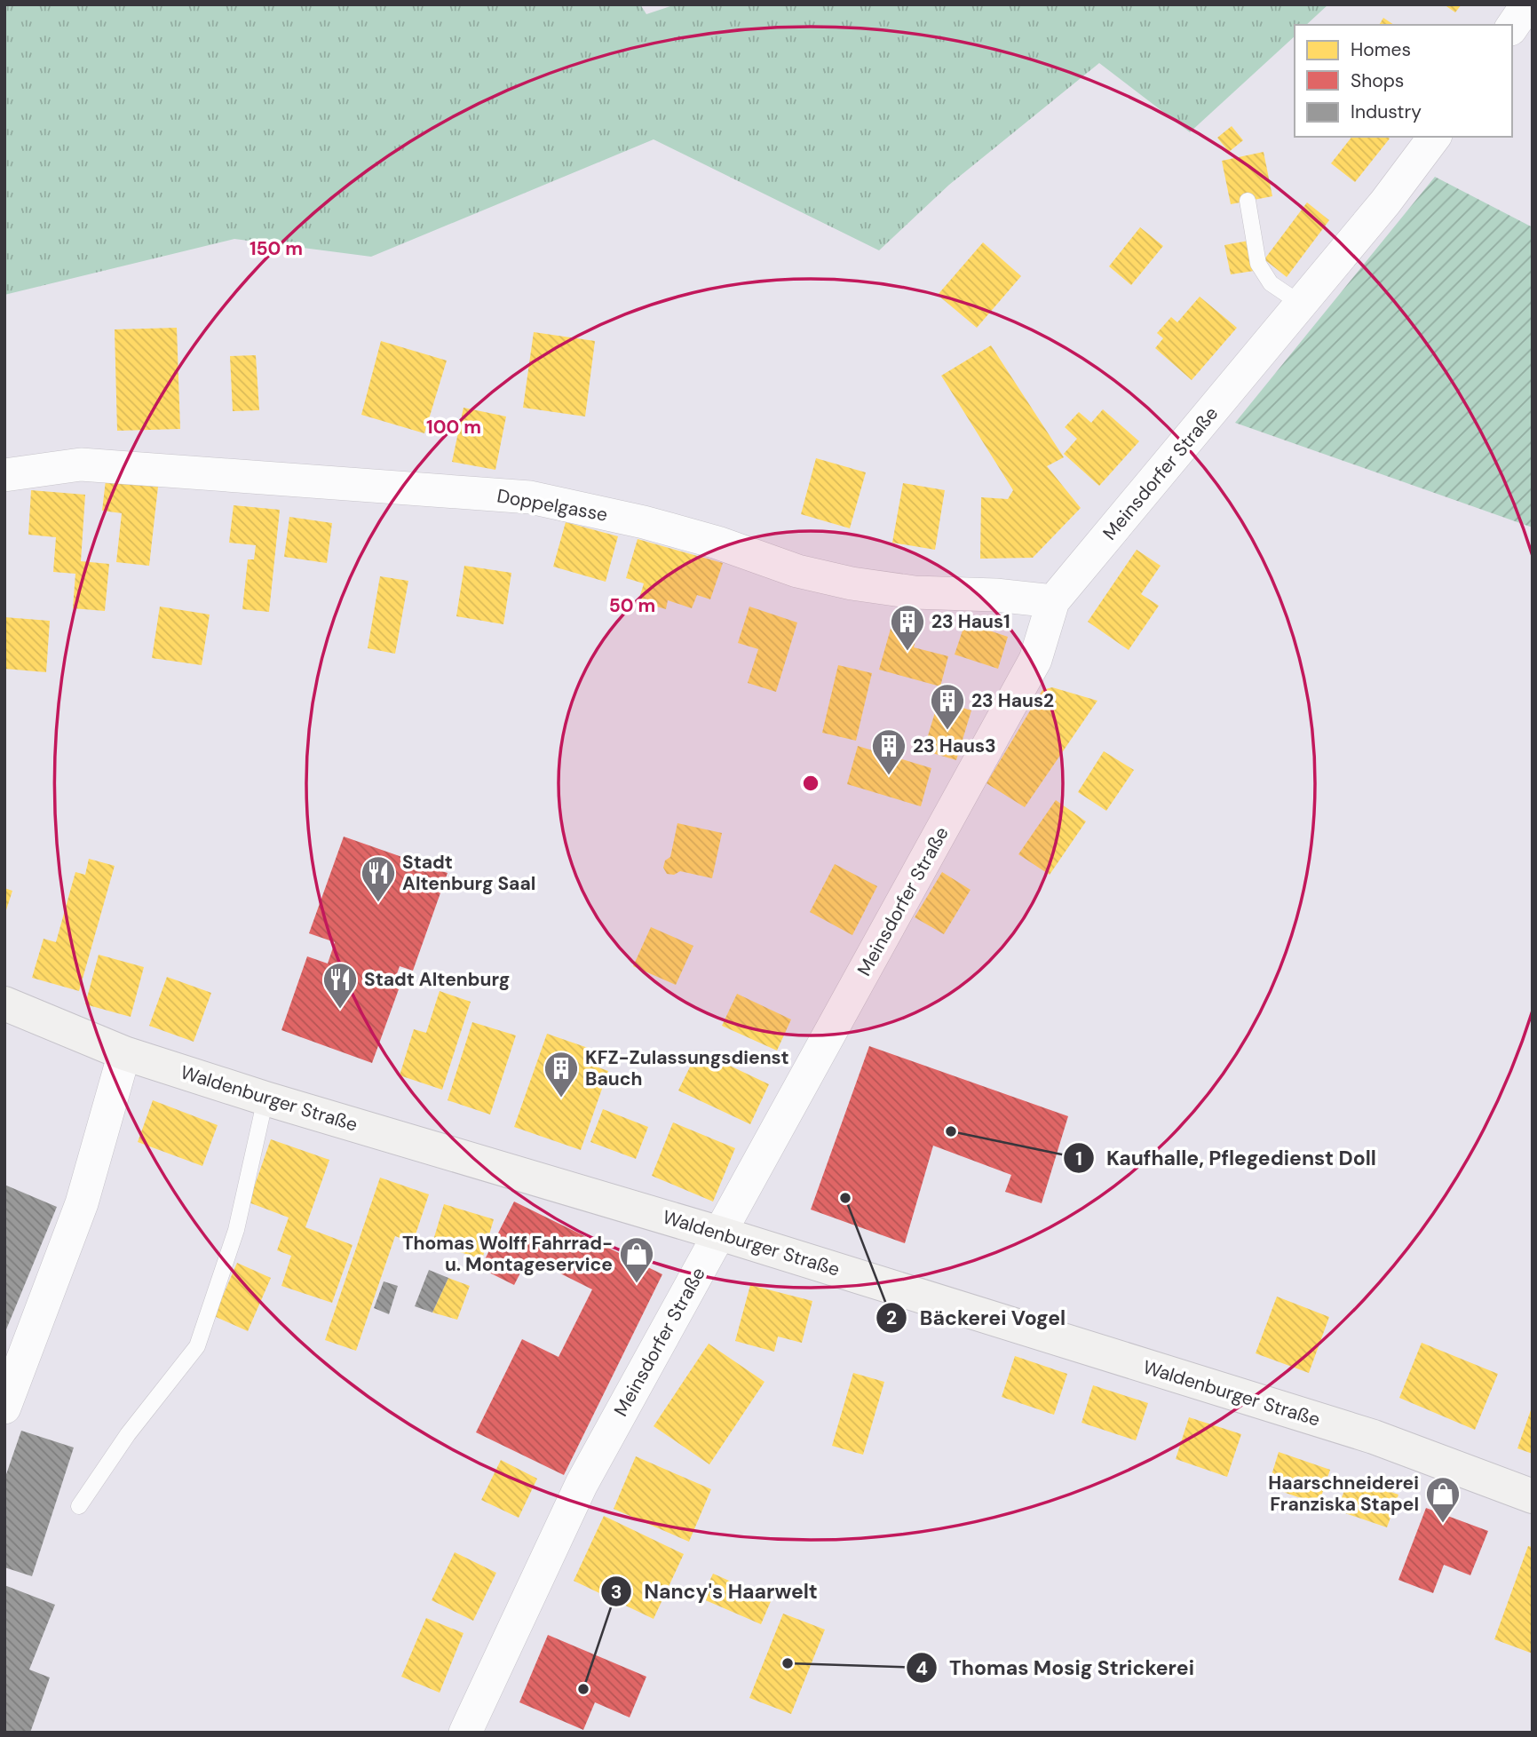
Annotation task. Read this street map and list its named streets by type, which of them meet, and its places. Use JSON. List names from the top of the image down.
{
  "streets": {
    "main road": ["Waldenburger Straße"],
    "street": ["Meinsdorfer Straße", "Doppelgasse"]
  },
  "crossings": [
    ["Meinsdorfer Straße", "Doppelgasse"],
    ["Meinsdorfer Straße", "Waldenburger Straße"]
  ],
  "places": {
    "building": [
      "23 Haus1",
      "23 Haus2",
      "23 Haus3",
      "KFZ-Zulassungsdienst Bauch"
    ],
    "restaurant": ["Stadt Altenburg Saal", "Stadt Altenburg"],
    "other": [
      "Kaufhalle, Pflegedienst Doll",
      "Bäckerei Vogel",
      "Thomas Mosig Strickerei",
      "Nancy's Haarwelt"
    ],
    "shop": ["Thomas Wolff Fahrrad- u. Montageservice", "Haarschneiderei Franziska Stapel"]
  },
  "legend": ["Homes", "Shops", "Industry"],
  "rings": ["150 m", "100 m", "50 m"]
}
